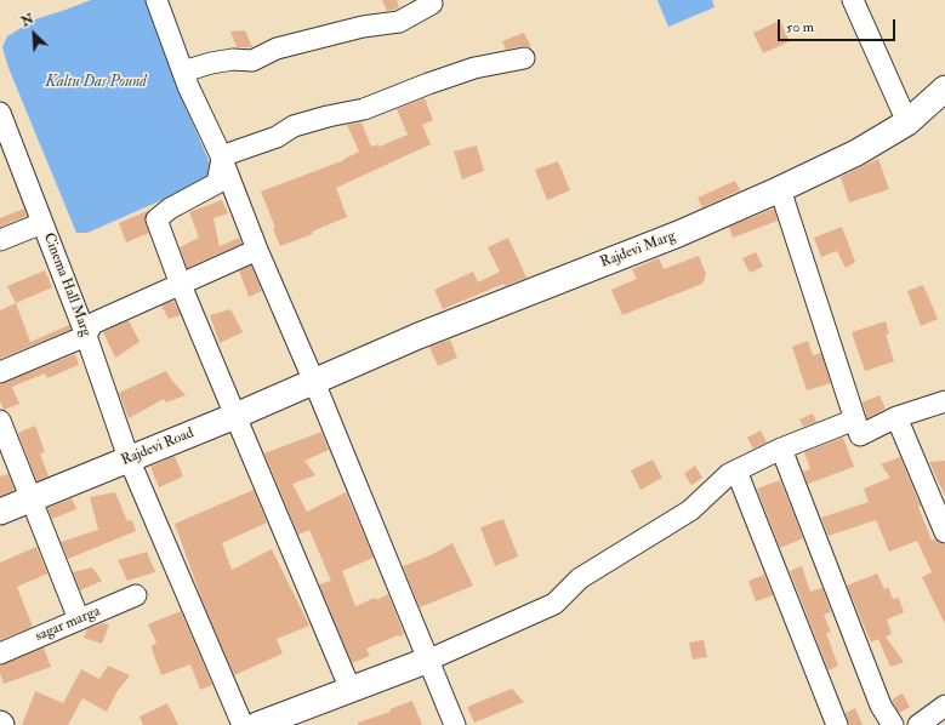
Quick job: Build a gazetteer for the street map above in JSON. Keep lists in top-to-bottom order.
{
  "streets": {
    "main road": ["Rajdevi Marg", "Rajdevi Road"],
    "street": ["Cinema Hall Marg", "sagar marga"]
  },
  "crossings": [
    ["Rajdevi Marg", "Rajdevi Road"],
    ["Cinema Hall Marg", "Rajdevi Road"]
  ],
  "water": ["Kaltu Das Pound"],
  "scale_bar": "50 m",
  "north": "top left"
}
